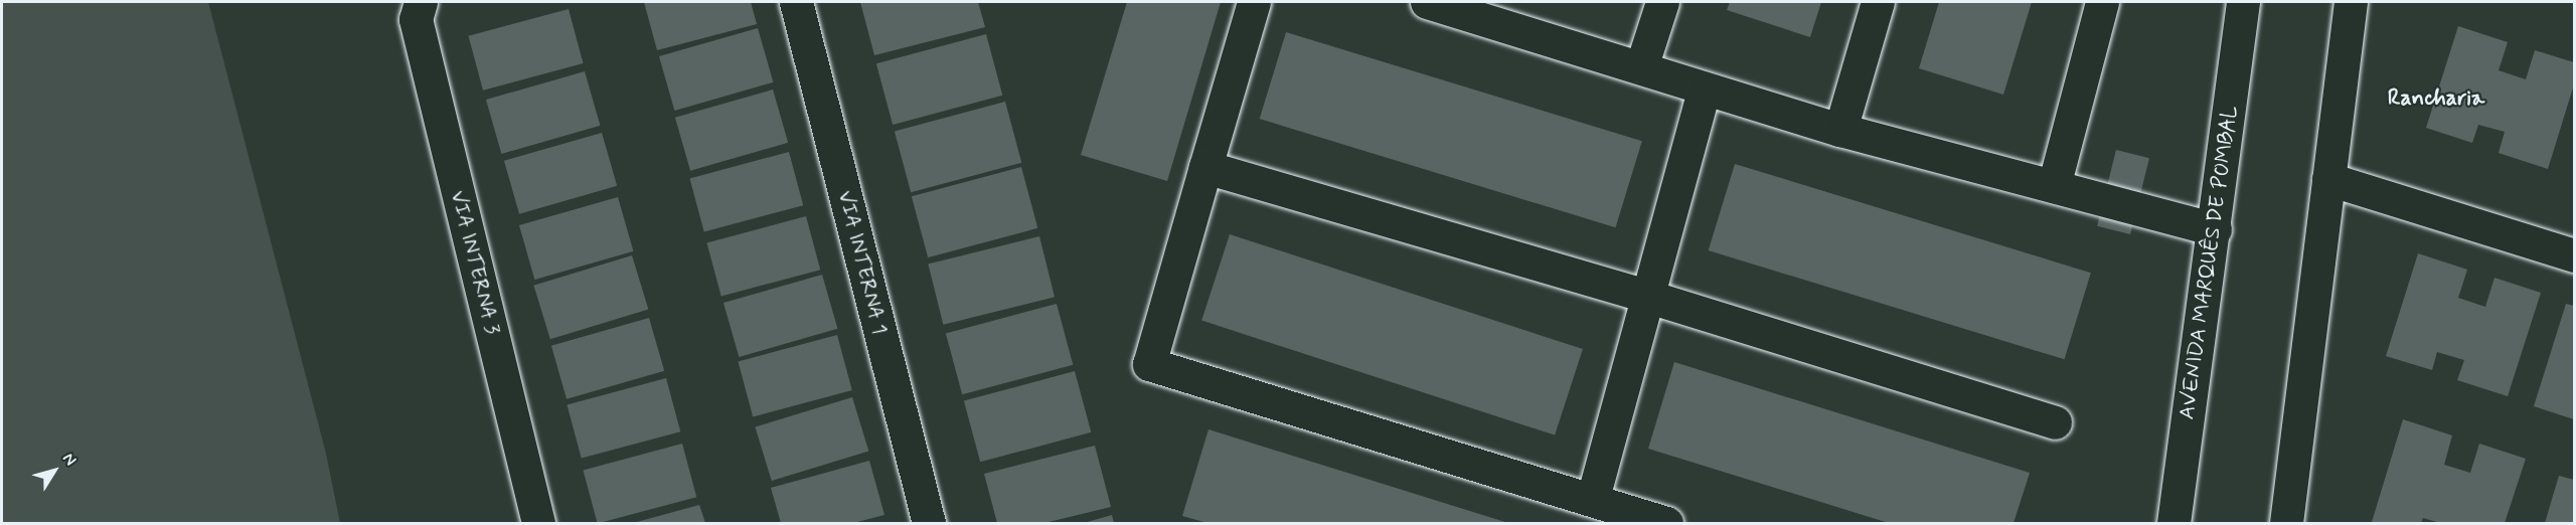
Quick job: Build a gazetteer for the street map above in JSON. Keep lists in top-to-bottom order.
{
  "streets": {
    "street": ["VIA INTERNA 3", "VIA INTERNA 1", "AVENIDA MARQUÊS DE POMBAL"]
  },
  "districts": ["Rancharia"],
  "north": "top right"
}
